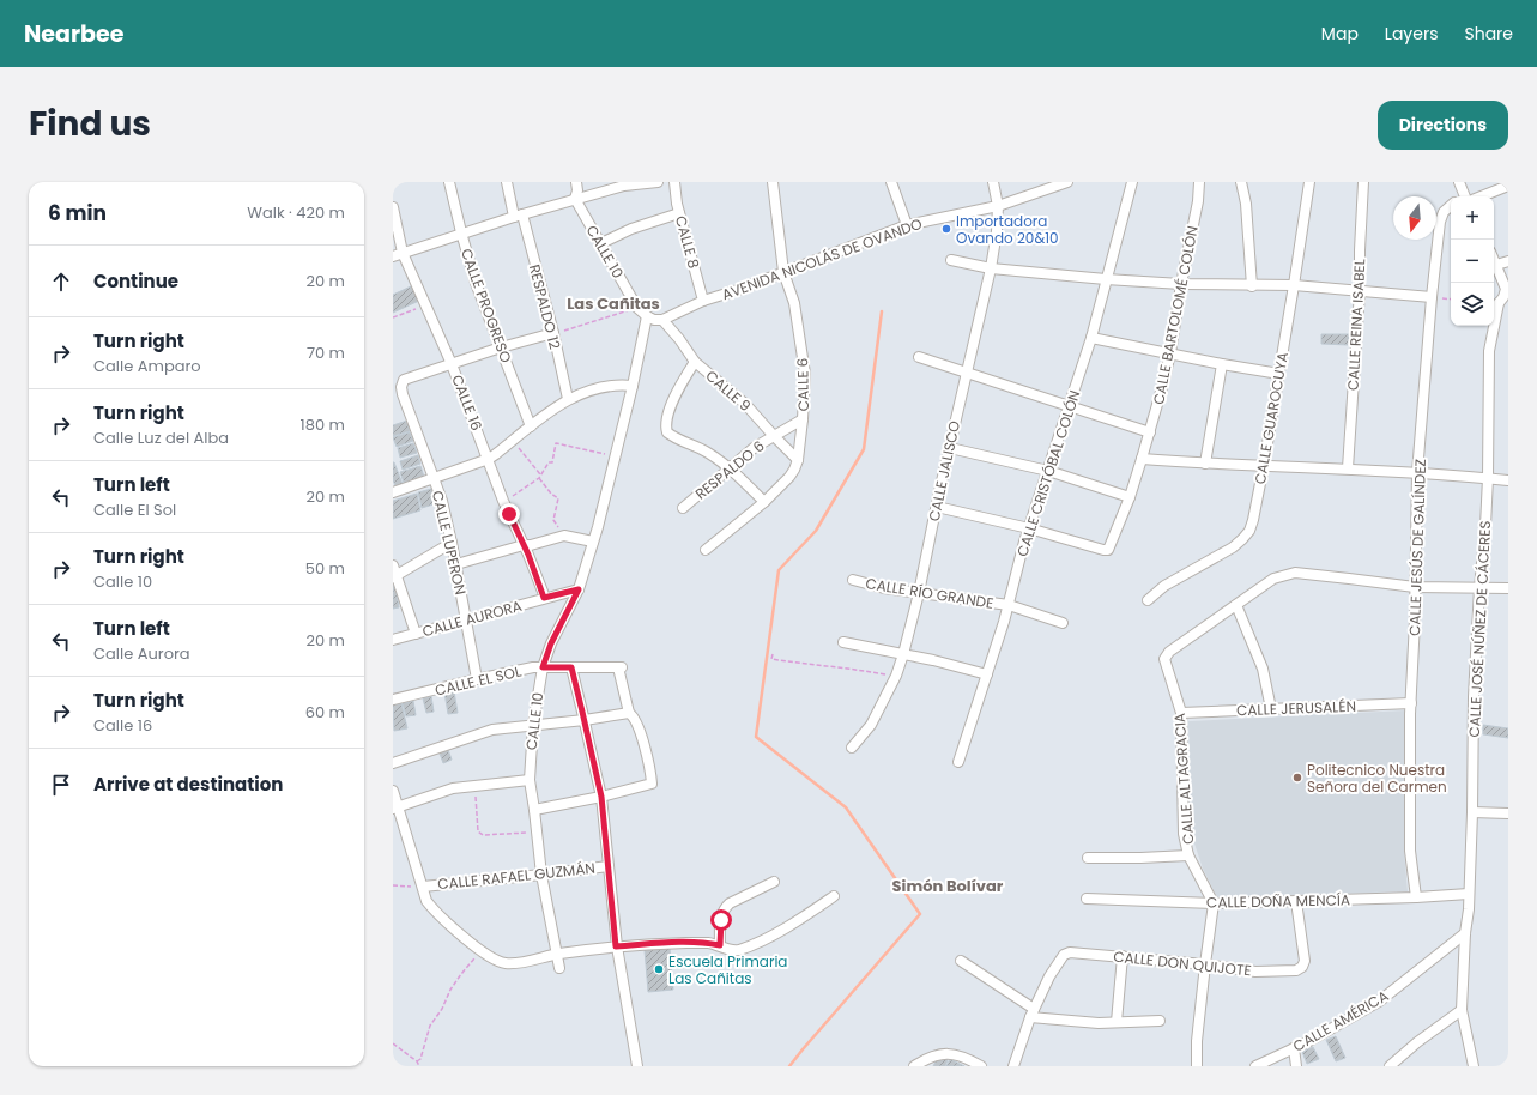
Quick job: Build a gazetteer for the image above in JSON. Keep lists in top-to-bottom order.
{
  "streets": {
    "street": [
      "CALLE 8",
      "CALLE 10",
      "AVENIDA NICOLÁS DE OVANDO",
      "CALLE PROGRESO",
      "RESPALDO 12",
      "CALLE BARTOLOMÉ COLÓN",
      "CALLE REINA ISABEL",
      "CALLE 6",
      "CALLE 9",
      "CALLE 16",
      "CALLE GUAROCUYA",
      "RESPALDO 6",
      "CALLE JALISCO",
      "CALLE CRISTÓBAL COLÓN",
      "CALLE LUPERON",
      "CALLE JESÚS DE GALÍNDEZ",
      "CALLE RÍO GRANDE",
      "CALLE AURORA",
      "CALLE JOSÉ NÚÑEZ DE CÁCERES",
      "CALLE EL SOL",
      "CALLE JERUSALÉN",
      "CALLE ALTAGRACIA",
      "CALLE RAFAEL GUZMÁN",
      "CALLE DOÑA MENCÍA",
      "CALLE DON QUIJOTE",
      "CALLE AMÉRICA"
    ]
  },
  "crossings": [
    ["CALLE 8", "AVENIDA NICOLÁS DE OVANDO"],
    ["CALLE 10", "AVENIDA NICOLÁS DE OVANDO"],
    ["CALLE 10", "CALLE 9"],
    ["CALLE 10", "CALLE AURORA"],
    ["CALLE 10", "CALLE EL SOL"],
    ["CALLE 10", "CALLE RAFAEL GUZMÁN"],
    ["AVENIDA NICOLÁS DE OVANDO", "CALLE 6"],
    ["AVENIDA NICOLÁS DE OVANDO", "CALLE 9"],
    ["AVENIDA NICOLÁS DE OVANDO", "CALLE JALISCO"],
    ["CALLE BARTOLOMÉ COLÓN", "CALLE JALISCO"],
    ["CALLE BARTOLOMÉ COLÓN", "CALLE CRISTÓBAL COLÓN"],
    ["CALLE 6", "CALLE 9"],
    ["CALLE 6", "RESPALDO 6"],
    ["CALLE 9", "RESPALDO 6"],
    ["CALLE 16", "CALLE LUPERON"],
    ["CALLE 16", "CALLE AURORA"],
    ["CALLE JALISCO", "CALLE RÍO GRANDE"],
    ["CALLE CRISTÓBAL COLÓN", "CALLE RÍO GRANDE"],
    ["CALLE LUPERON", "CALLE AURORA"],
    ["CALLE LUPERON", "CALLE EL SOL"],
    ["CALLE JESÚS DE GALÍNDEZ", "CALLE JERUSALÉN"],
    ["CALLE JESÚS DE GALÍNDEZ", "CALLE ALTAGRACIA"],
    ["CALLE JESÚS DE GALÍNDEZ", "CALLE DOÑA MENCÍA"],
    ["CALLE JOSÉ NÚÑEZ DE CÁCERES", "CALLE ALTAGRACIA"],
    ["CALLE JOSÉ NÚÑEZ DE CÁCERES", "CALLE DOÑA MENCÍA"],
    ["CALLE JOSÉ NÚÑEZ DE CÁCERES", "CALLE AMÉRICA"],
    ["CALLE JERUSALÉN", "CALLE ALTAGRACIA"],
    ["CALLE ALTAGRACIA", "CALLE DOÑA MENCÍA"],
    ["CALLE DOÑA MENCÍA", "CALLE DON QUIJOTE"]
  ],
  "districts": ["Las Cañitas", "Simón Bolívar"],
  "places": ["Importadora Ovando 20&10", "Politecnico Nuestra Señora del Carmen", "Escuela Primaria Las Cañitas"],
  "north": "bottom",
  "page": {
    "header": "Nearbee",
    "nav": ["Map", "Layers", "Share"],
    "title": "Find us",
    "buttons": "Directions",
    "heading": ["6 min", "Walk · 420 m"],
    "map_buttons": ["+", "−"],
    "list": [
      ["Continue", "20 m"],
      ["Turn right", "Calle Amparo", "70 m"],
      ["Turn right", "Calle Luz del Alba", "180 m"],
      ["Turn left", "Calle El Sol", "20 m"],
      ["Turn right", "Calle 10", "50 m"],
      ["Turn left", "Calle Aurora", "20 m"],
      ["Turn right", "Calle 16", "60 m"],
      "Arrive at destination"
    ]
  }
}
